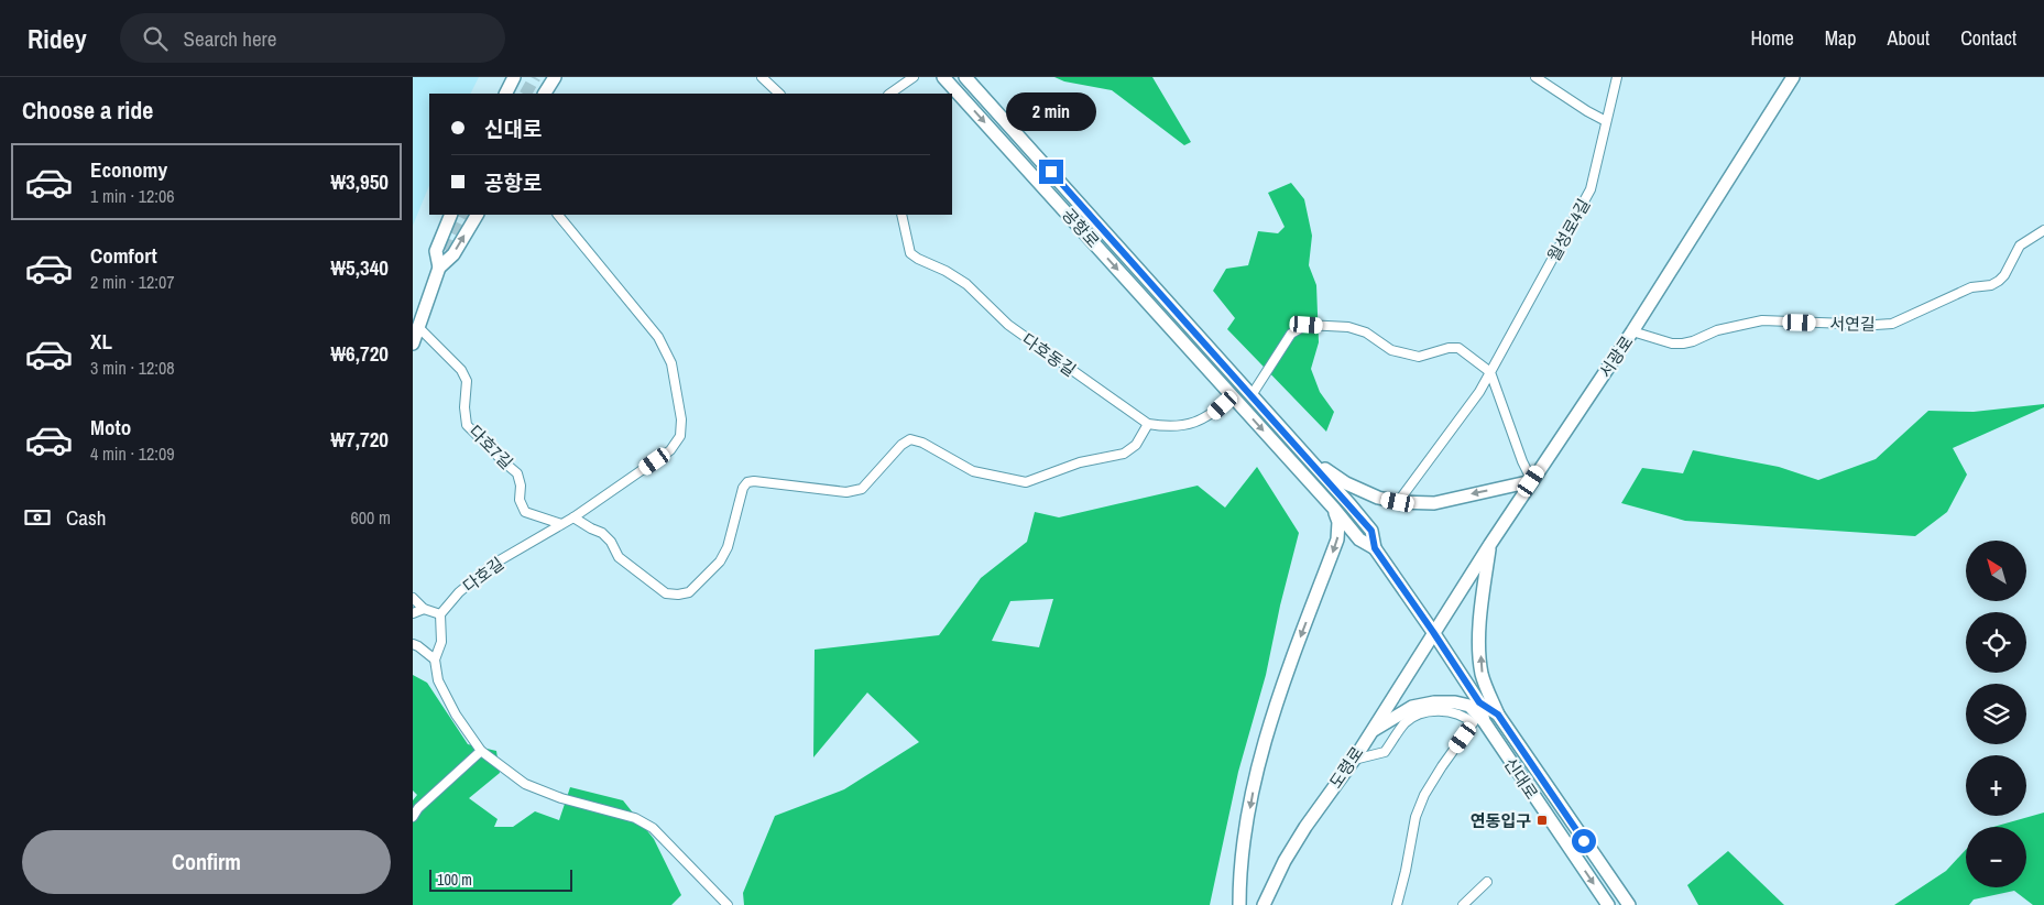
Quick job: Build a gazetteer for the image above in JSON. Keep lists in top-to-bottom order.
{
  "streets": {
    "street": [
      "공항로",
      "월성로4길",
      "서연길",
      "다호동길",
      "서광로",
      "다호7길",
      "다호길",
      "도령로",
      "신대로"
    ]
  },
  "crossings": [
    ["공항로", "서광로"],
    ["공항로", "도령로"],
    ["공항로", "신대로"],
    ["서연길", "서광로"],
    ["서광로", "도령로"],
    ["서광로", "신대로"],
    ["다호7길", "다호길"],
    ["도령로", "신대로"]
  ],
  "places": {
    "transit": ["연동입구"]
  },
  "scale_bar": "100 m",
  "north": "top left",
  "page": {
    "header": "Ridey",
    "search": "Search here",
    "nav": [
      "Home",
      "Map",
      "About",
      "Contact"
    ],
    "heading": "Choose a ride",
    "bubble": "2 min",
    "banner": ["신대로", "공항로"],
    "list": [
      {
        "name": "Economy",
        "note": "1 min · 12:06",
        "value": "₩3,950"
      },
      {
        "name": "Comfort",
        "note": "2 min · 12:07",
        "value": "₩5,340"
      },
      {
        "name": "XL",
        "note": "3 min · 12:08",
        "value": "₩6,720"
      },
      {
        "name": "Moto",
        "note": "4 min · 12:09",
        "value": "₩7,720"
      }
    ],
    "pay": ["Cash", "600 m"],
    "map_buttons": ["+", "−"],
    "buttons": "Confirm",
    "scale": "100 m"
  }
}
